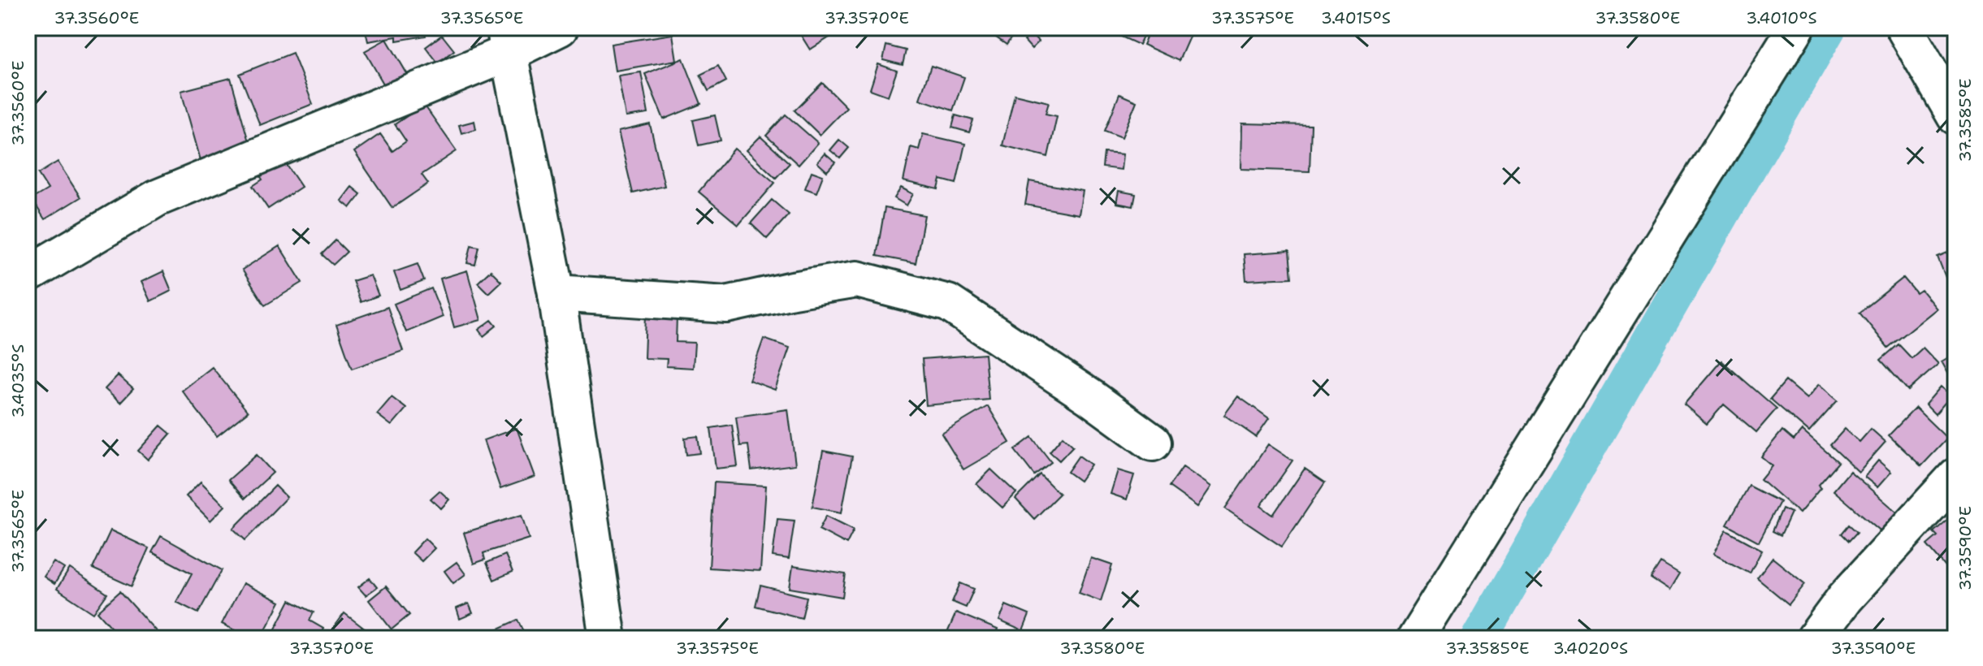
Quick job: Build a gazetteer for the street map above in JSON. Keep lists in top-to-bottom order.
{
  "coordinates": [
    "37.3560°E",
    "37.3565°E",
    "37.3570°E",
    "37.3575°E",
    "3.4015°S",
    "37.3580°E",
    "3.4010°S",
    "37.3585°E",
    "3.4035°S",
    "37.3590°E",
    "3.4020°S"
  ]
}
